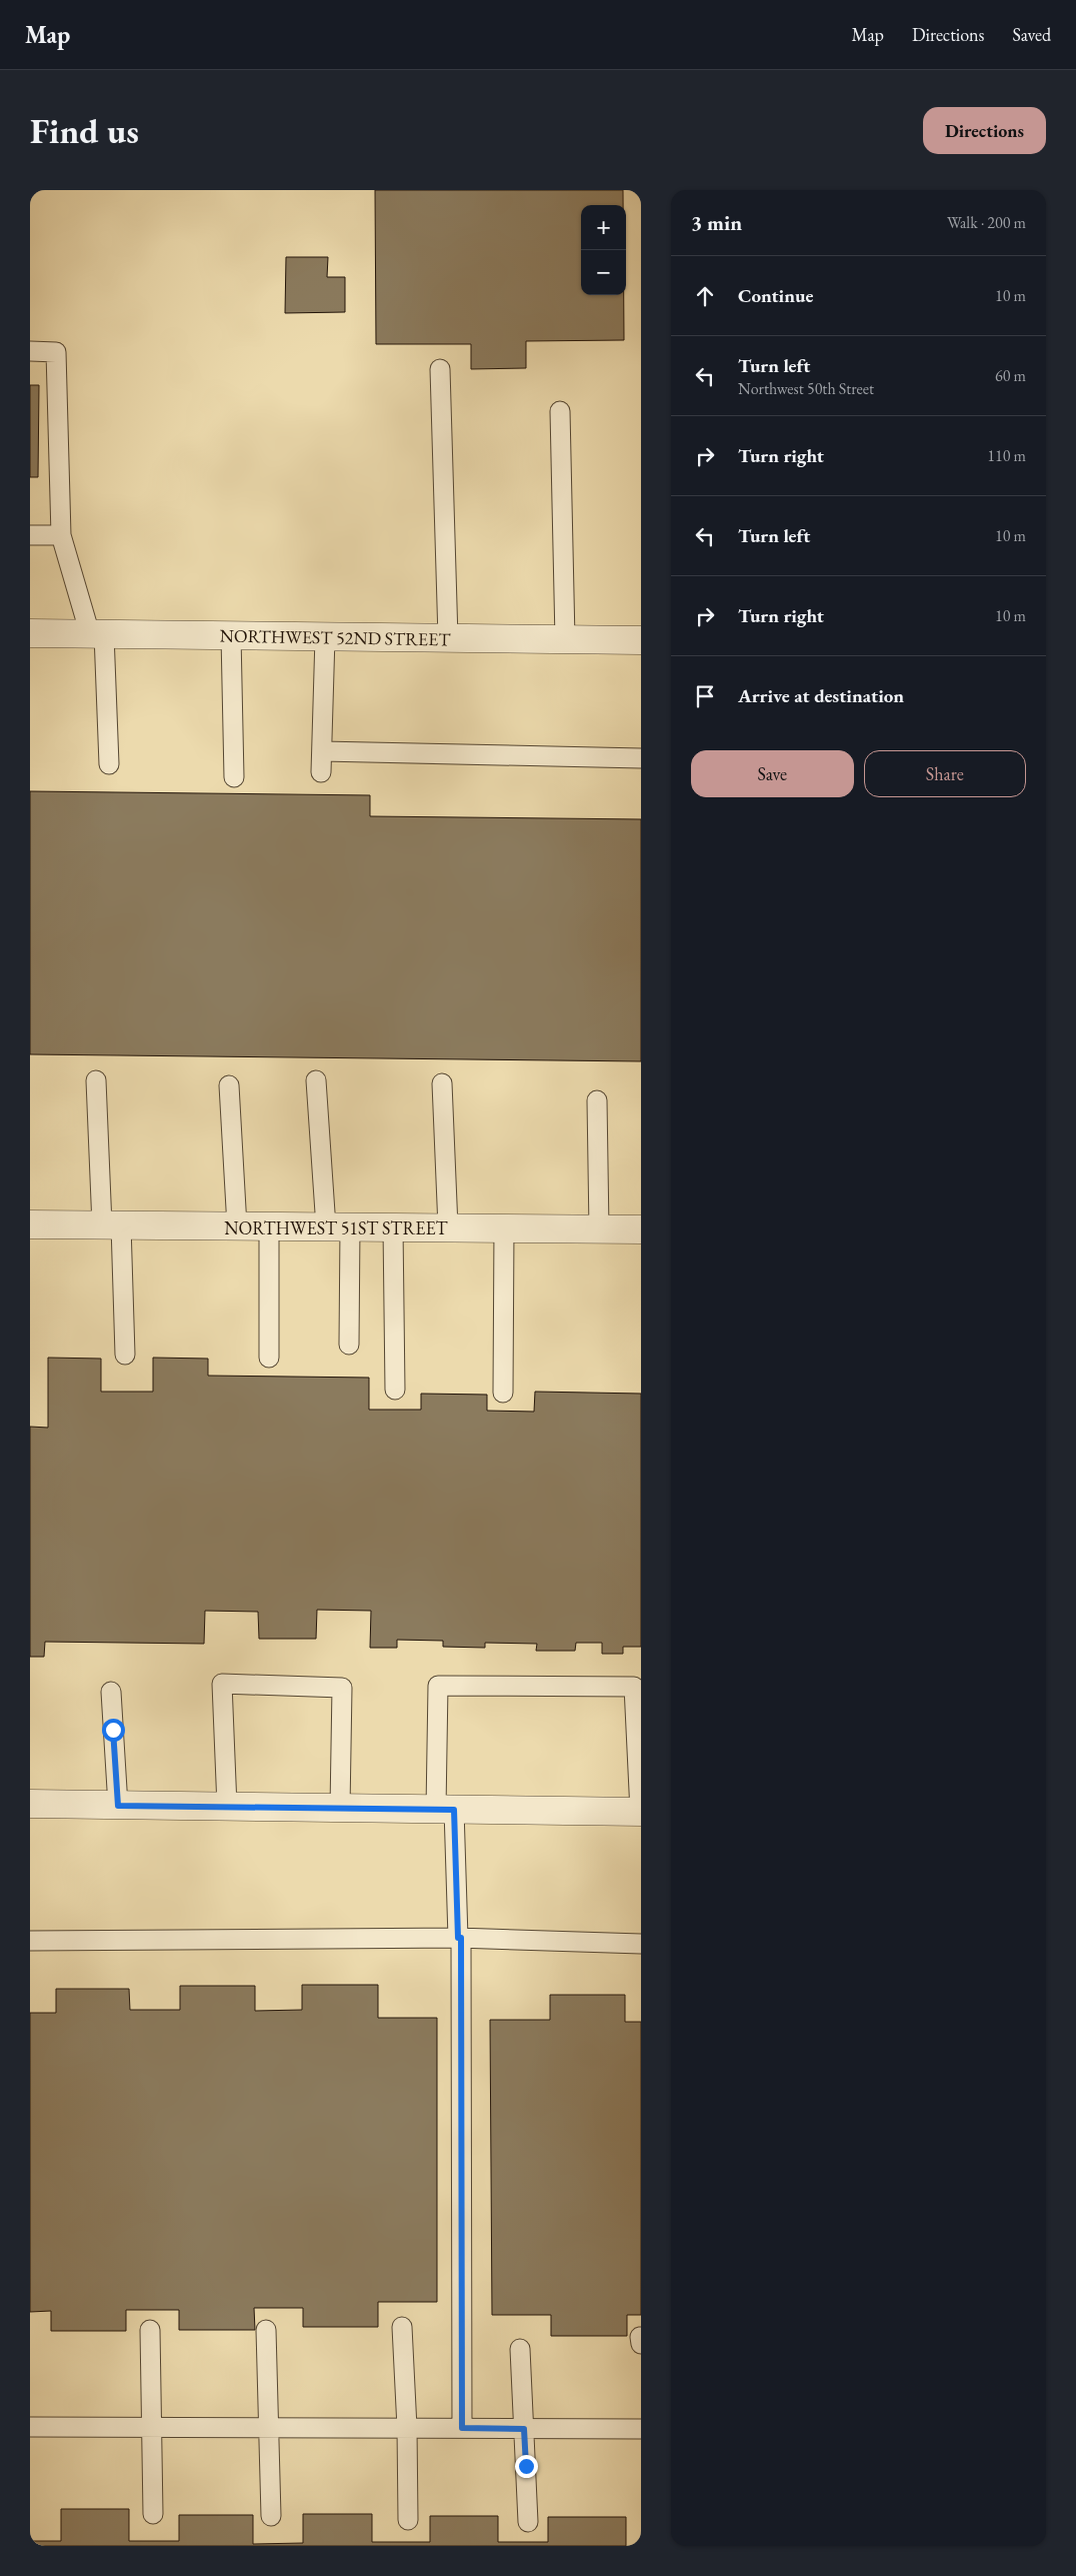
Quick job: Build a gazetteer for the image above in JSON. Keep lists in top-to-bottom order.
{
  "streets": {
    "street": ["NORTHWEST 52ND STREET", "NORTHWEST 51ST STREET"]
  },
  "page": {
    "header": "Map",
    "nav": ["Map", "Directions", "Saved"],
    "buttons": [
      "Directions",
      ["Save", "Share"]
    ],
    "title": "Find us",
    "heading": ["3 min", "Walk · 200 m"],
    "map_buttons": ["+", "−"],
    "list": [
      ["Continue", "10 m"],
      ["Turn left", "Northwest 50th Street", "60 m"],
      ["Turn right", "110 m"],
      ["Turn left", "10 m"],
      ["Turn right", "10 m"],
      "Arrive at destination"
    ]
  }
}
